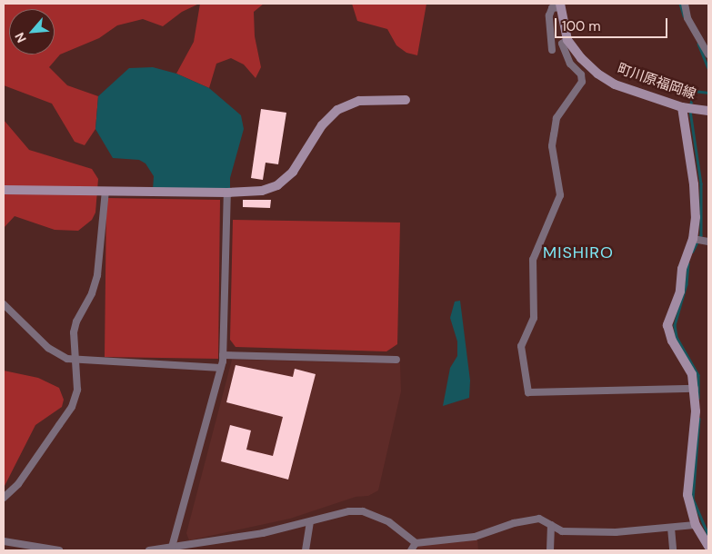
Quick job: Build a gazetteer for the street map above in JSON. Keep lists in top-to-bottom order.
{
  "streets": {
    "street": ["町川原福岡線"]
  },
  "districts": ["MISHIRO"],
  "scale_bar": "100 m",
  "north": "bottom left"
}
